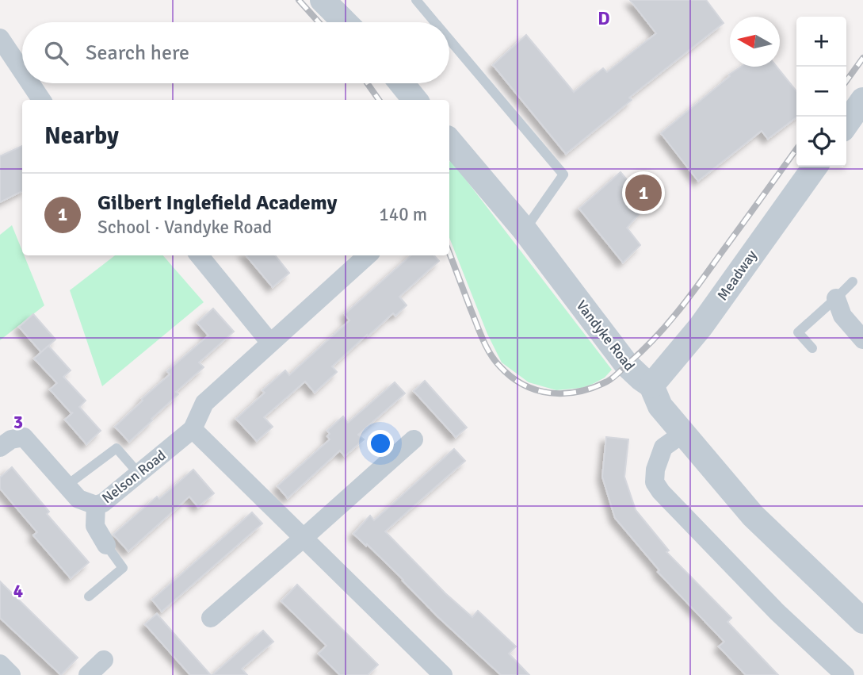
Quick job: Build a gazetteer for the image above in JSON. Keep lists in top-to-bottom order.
{
  "streets": {
    "street": ["Meadway", "Vandyke Road", "Nelson Road"]
  },
  "crossings": [
    ["Meadway", "Vandyke Road"]
  ],
  "north": "left",
  "page": {
    "map_buttons": ["+", "−"],
    "search": "Search here",
    "heading": "Nearby",
    "pins": "1",
    "list": [
      {
        "mark": "1",
        "name": "Gilbert Inglefield Academy",
        "note": "School · Vandyke Road",
        "value": "140 m"
      }
    ]
  },
  "grid": {
    "columns": ["D"],
    "rows": ["3", "4"]
  }
}
